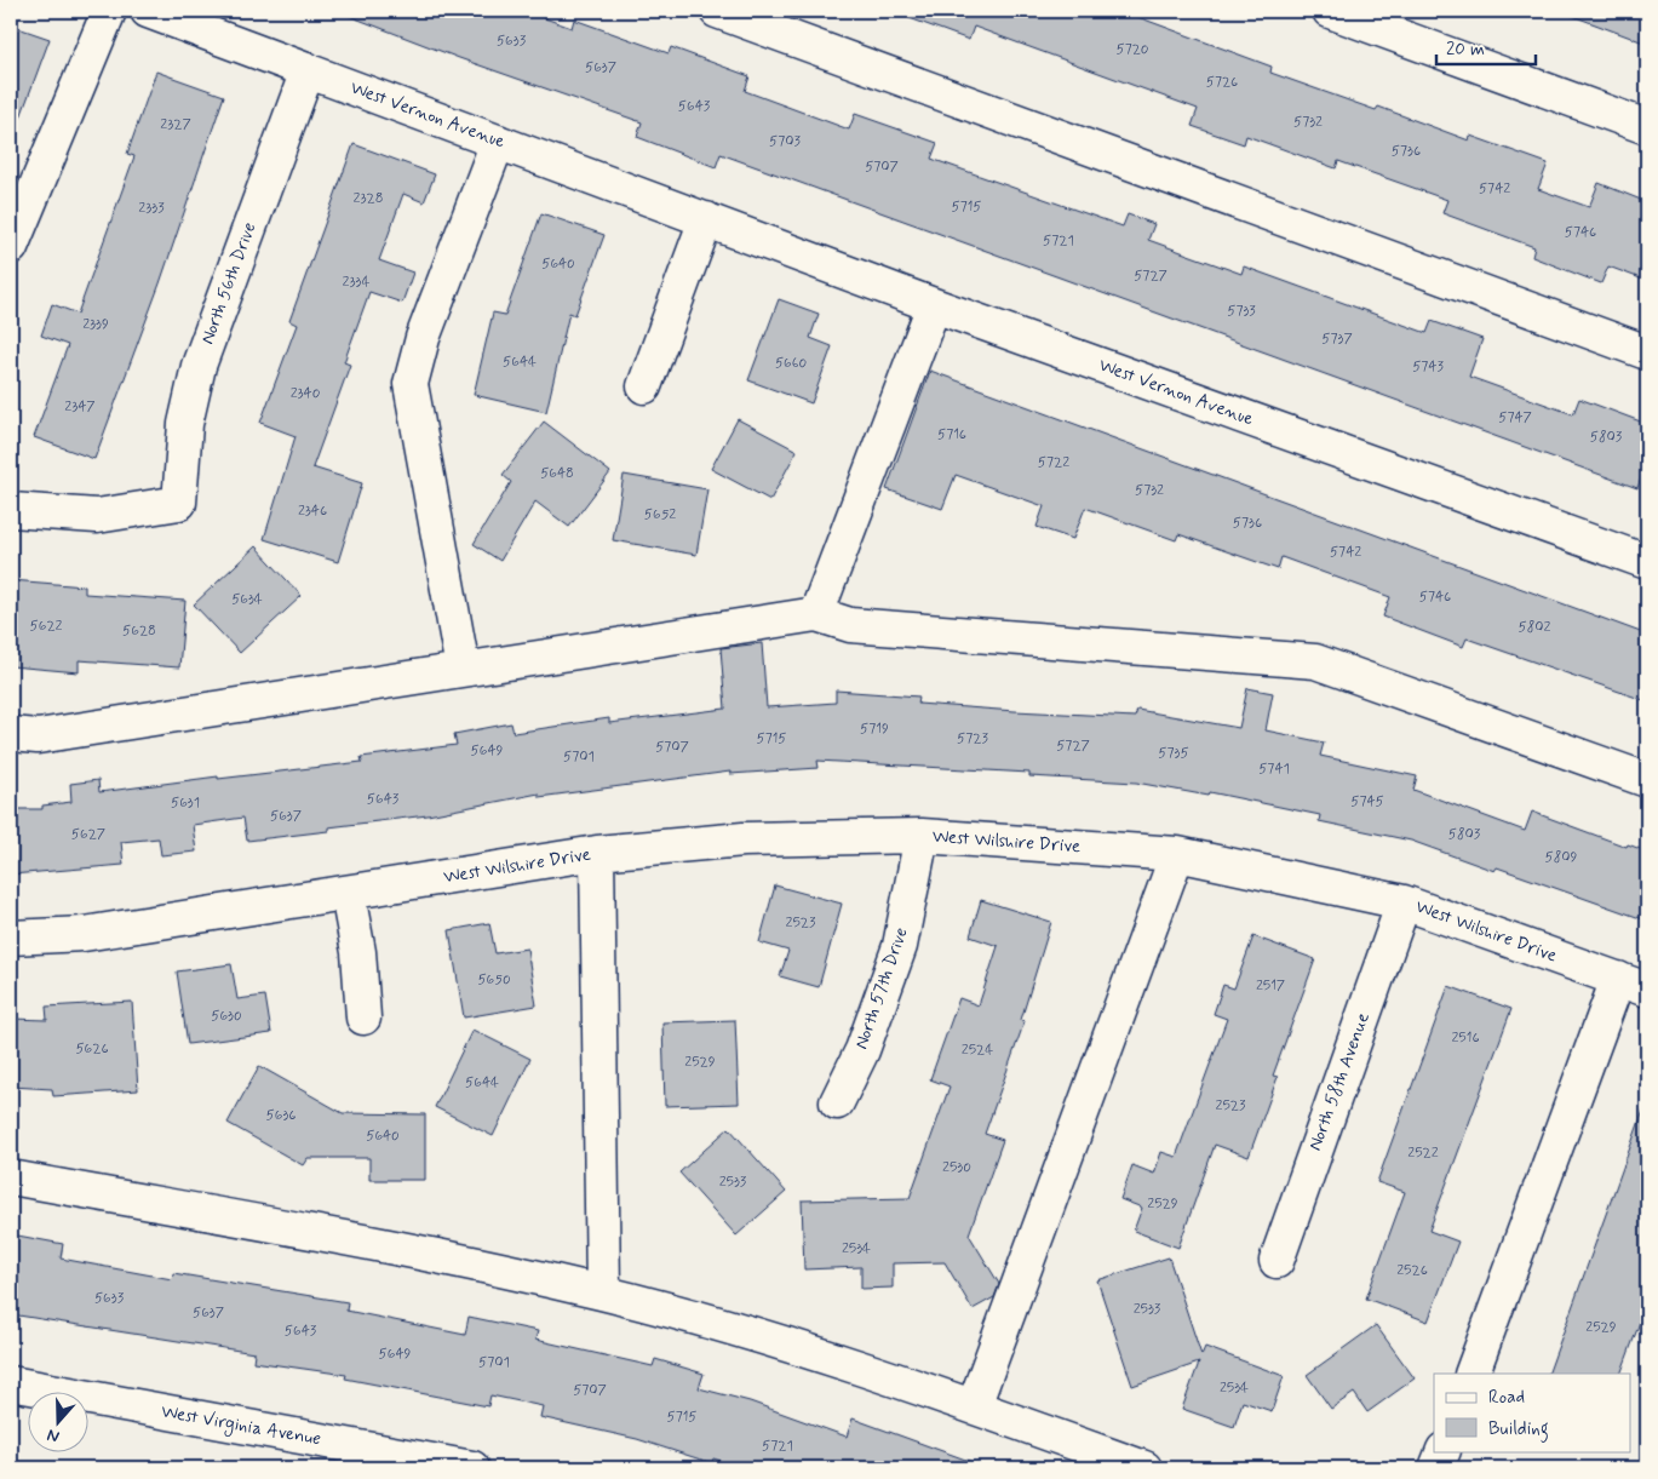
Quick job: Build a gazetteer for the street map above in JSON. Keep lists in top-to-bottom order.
{
  "streets": {
    "street": [
      "West Vernon Avenue",
      "North 56th Drive",
      "West Wilshire Drive",
      "North 57th Drive",
      "North 58th Avenue",
      "West Virginia Avenue"
    ]
  },
  "crossings": [
    ["West Vernon Avenue", "North 56th Drive"],
    ["West Wilshire Drive", "North 57th Drive"],
    ["West Wilshire Drive", "North 58th Avenue"]
  ],
  "house_numbers": [
    "5633",
    "5720",
    "5637",
    "5726",
    "5643",
    "5732",
    "2327",
    "5703",
    "5736",
    "5707",
    "5742",
    "2328",
    "5715",
    "2333",
    "5746",
    "5721",
    "5640",
    "5727",
    "2334",
    "5733",
    "2339",
    "5737",
    "5644",
    "5660",
    "5743",
    "2340",
    "2347",
    "5747",
    "5716",
    "5803",
    "5722",
    "5648",
    "5732",
    "2346",
    "5652",
    "5736",
    "5742",
    "5746",
    "5634",
    "5622",
    "5802",
    "5628",
    "5719",
    "5715",
    "5723",
    "5727",
    "5707",
    "5649",
    "5735",
    "5701",
    "5741",
    "5643",
    "5745",
    "5631",
    "5637",
    "5627",
    "5803",
    "5809",
    "2523",
    "5650",
    "2517",
    "5630",
    "2516",
    "5626",
    "2524",
    "2529",
    "5644",
    "2523",
    "5636",
    "5640",
    "2522",
    "2530",
    "2533",
    "2529",
    "2534",
    "2526",
    "5633",
    "2533",
    "5637",
    "2529",
    "5643",
    "5649",
    "5701",
    "2534",
    "5707",
    "5715",
    "5721"
  ],
  "legend": ["Road", "Building"],
  "scale_bar": "20 m",
  "north": "bottom"
}
